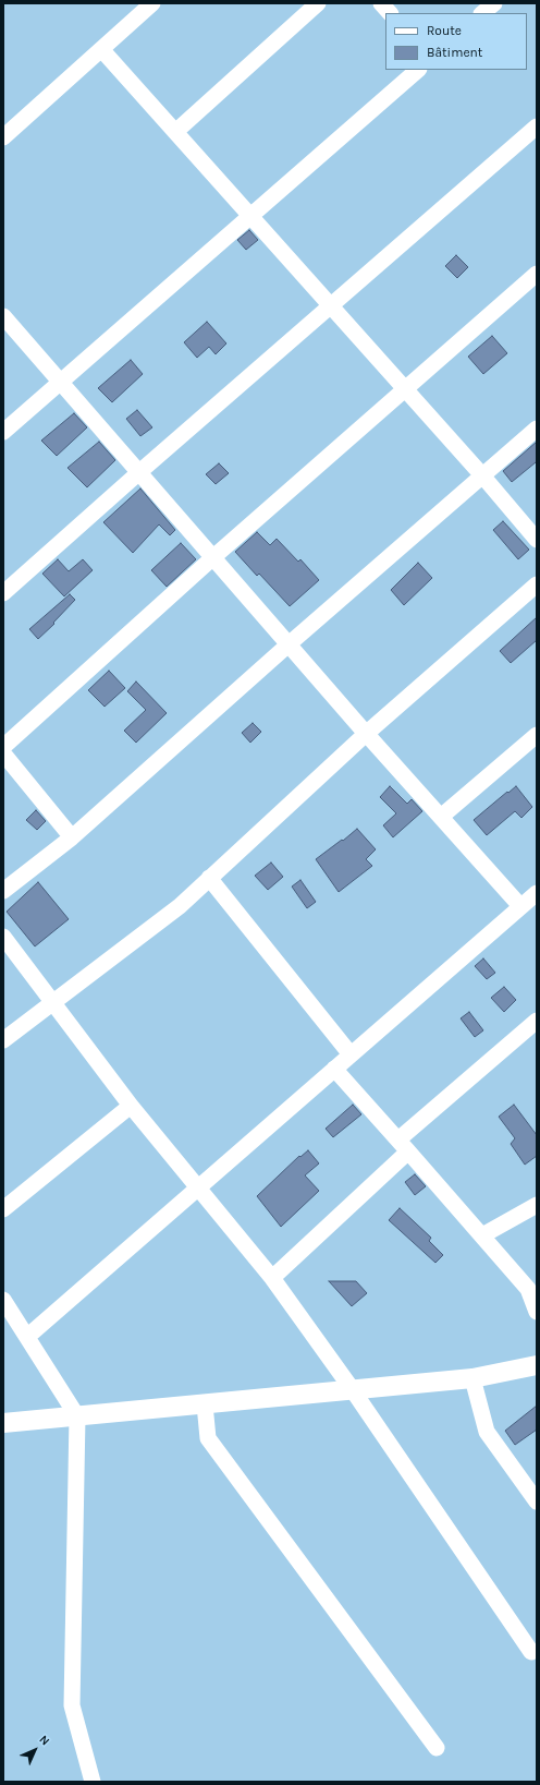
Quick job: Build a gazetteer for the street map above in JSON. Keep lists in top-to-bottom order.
{
  "legend": ["Route", "Bâtiment"],
  "north": "top right"
}
